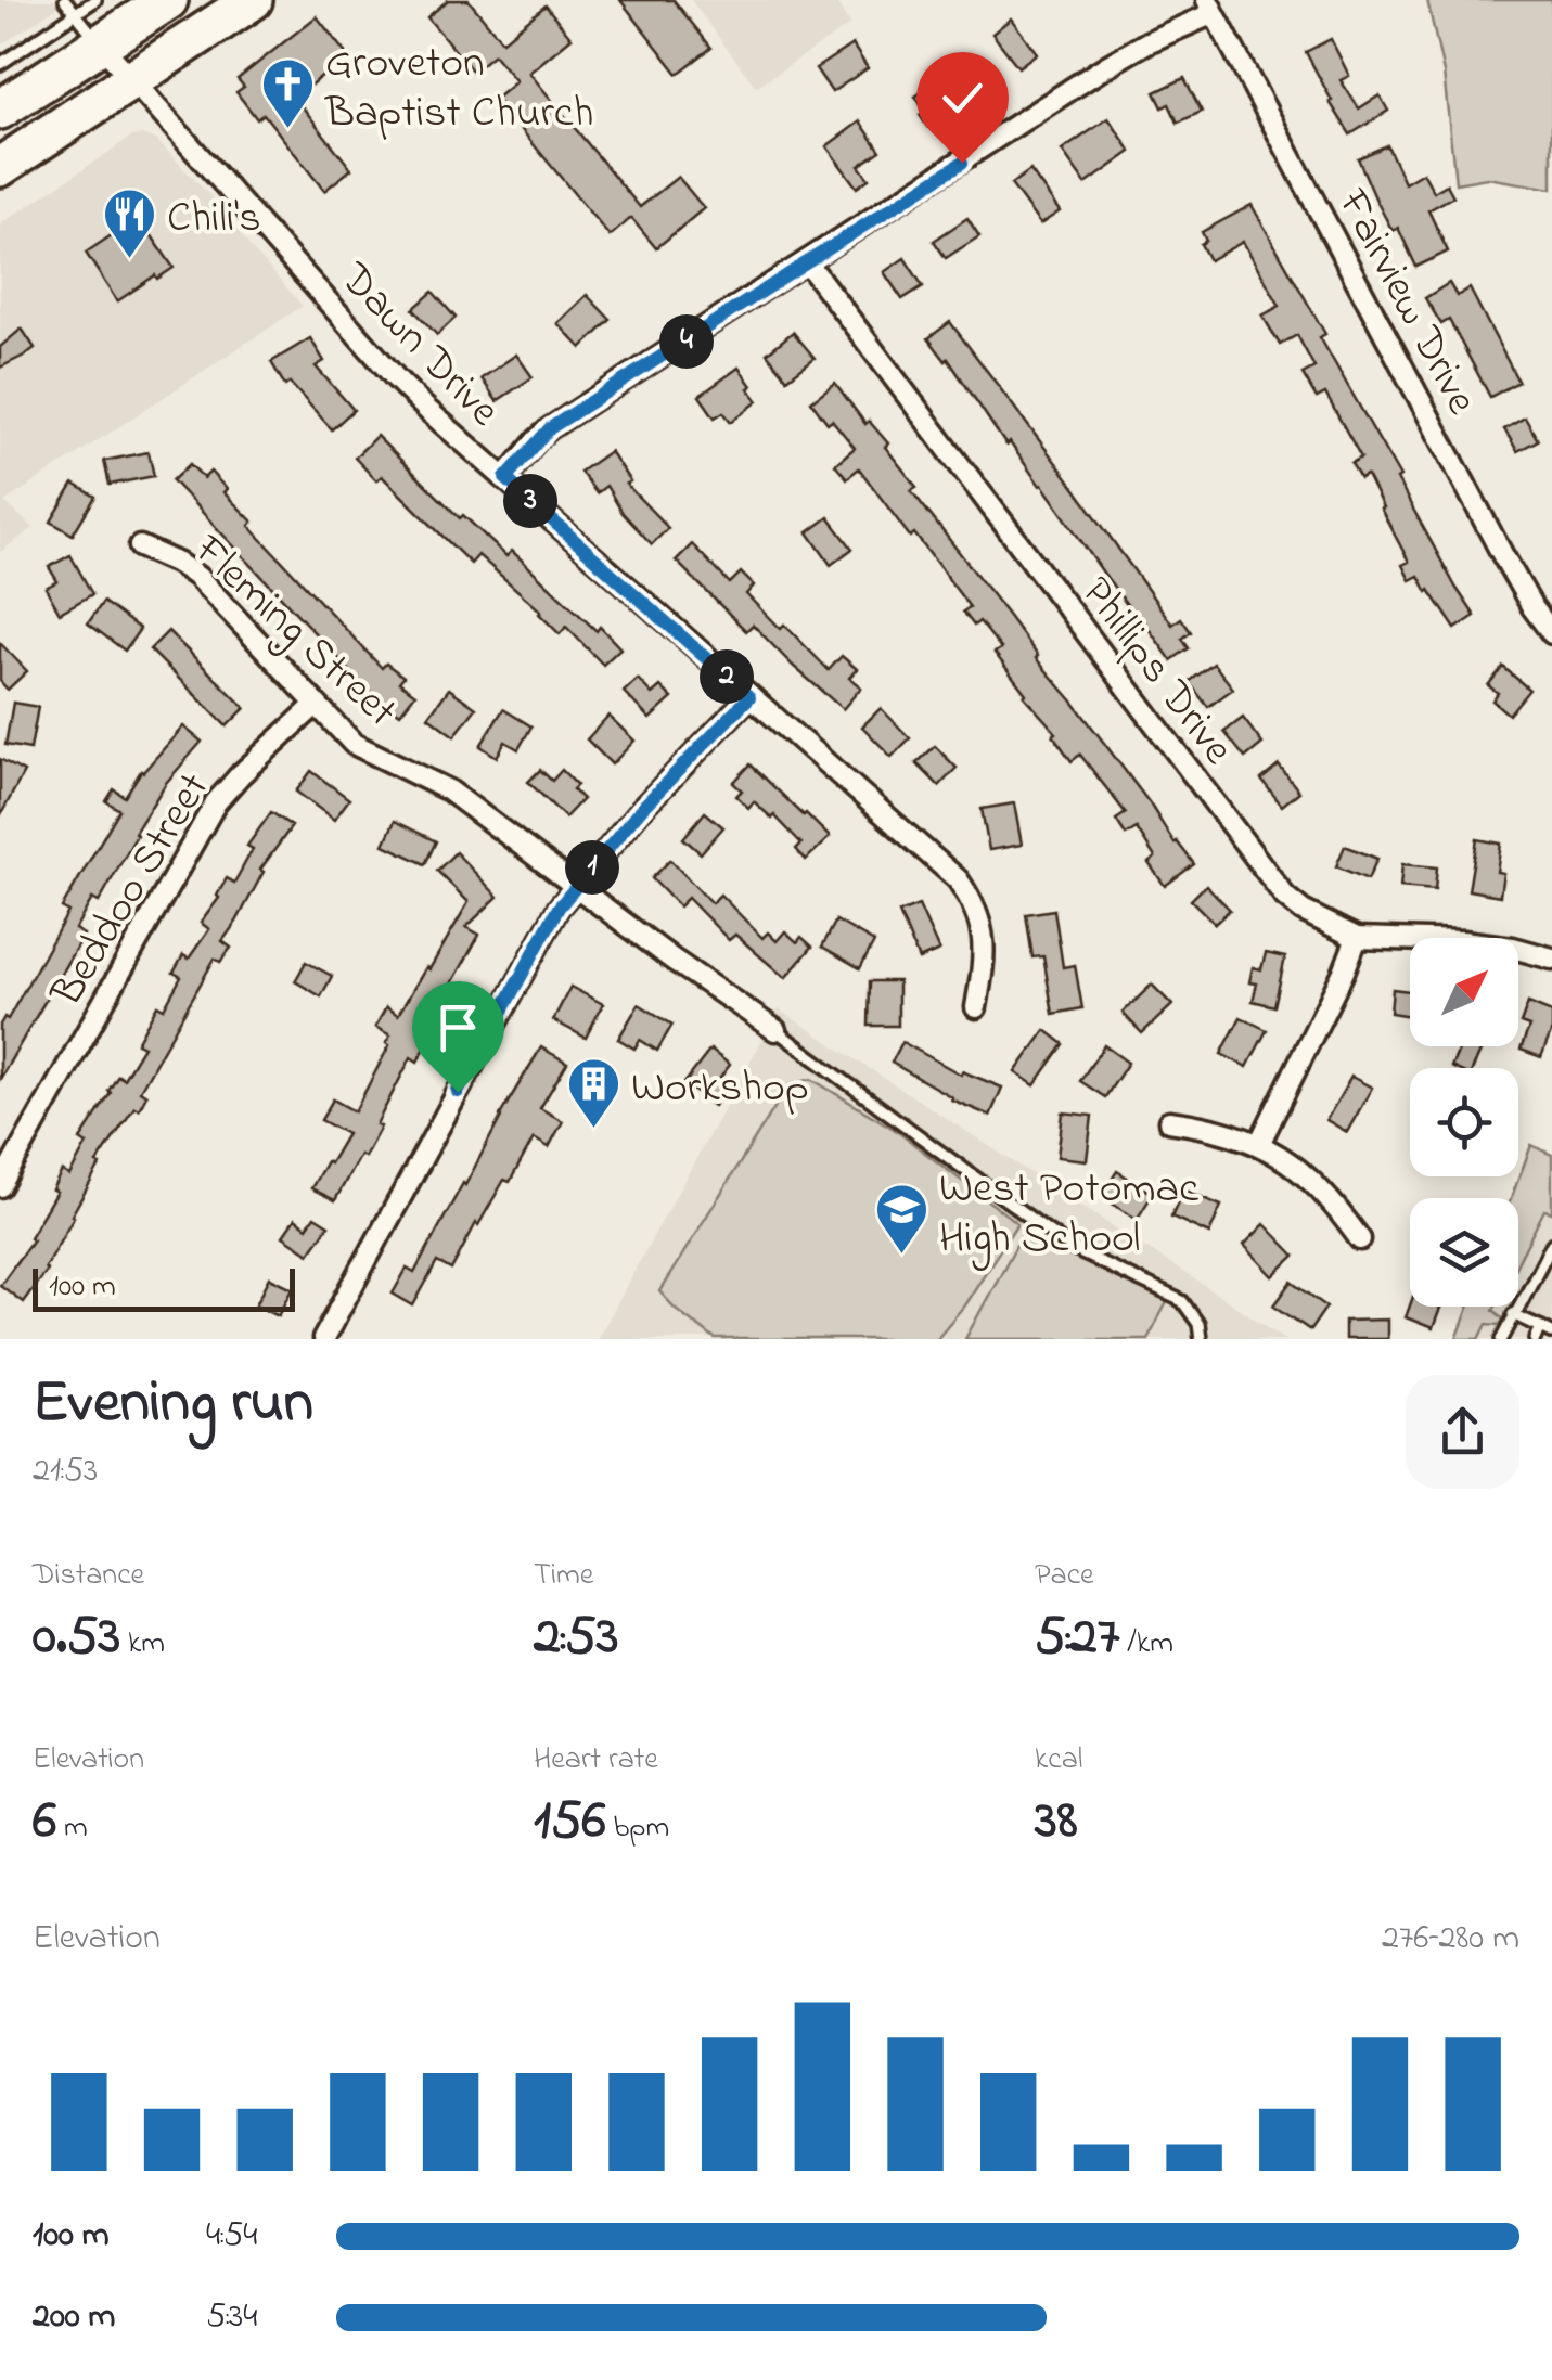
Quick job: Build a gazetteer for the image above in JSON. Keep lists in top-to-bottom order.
{
  "streets": {
    "street": [
      "Fairview Drive",
      "Dawn Drive",
      "Fleming Street",
      "Phillips Drive",
      "Beddoo Street"
    ]
  },
  "crossings": [
    ["Fleming Street", "Beddoo Street"]
  ],
  "places": {
    "church": ["Groveton Baptist Church"],
    "restaurant": ["Chili's"],
    "building": ["Workshop"],
    "school or university": ["West Potomac High School"]
  },
  "scale_bar": "100 m",
  "north": "top right",
  "page": {
    "pins": [
      "4",
      "3",
      "2",
      "1"
    ],
    "scale": "100 m",
    "heading": ["Evening run", "21:53"],
    "stats": [
      ["Distance", "0.53 km"],
      ["Time", "2:53"],
      ["Pace", "5:27 /km"],
      ["Elevation", "6 m"],
      ["Heart rate", "156 bpm"],
      ["kcal", "38"]
    ],
    "chart": ["Elevation", "276–280 m"],
    "list": [
      {
        "name": "100 m",
        "note": "4:54"
      },
      {
        "name": "200 m",
        "note": "5:34"
      }
    ]
  }
}
